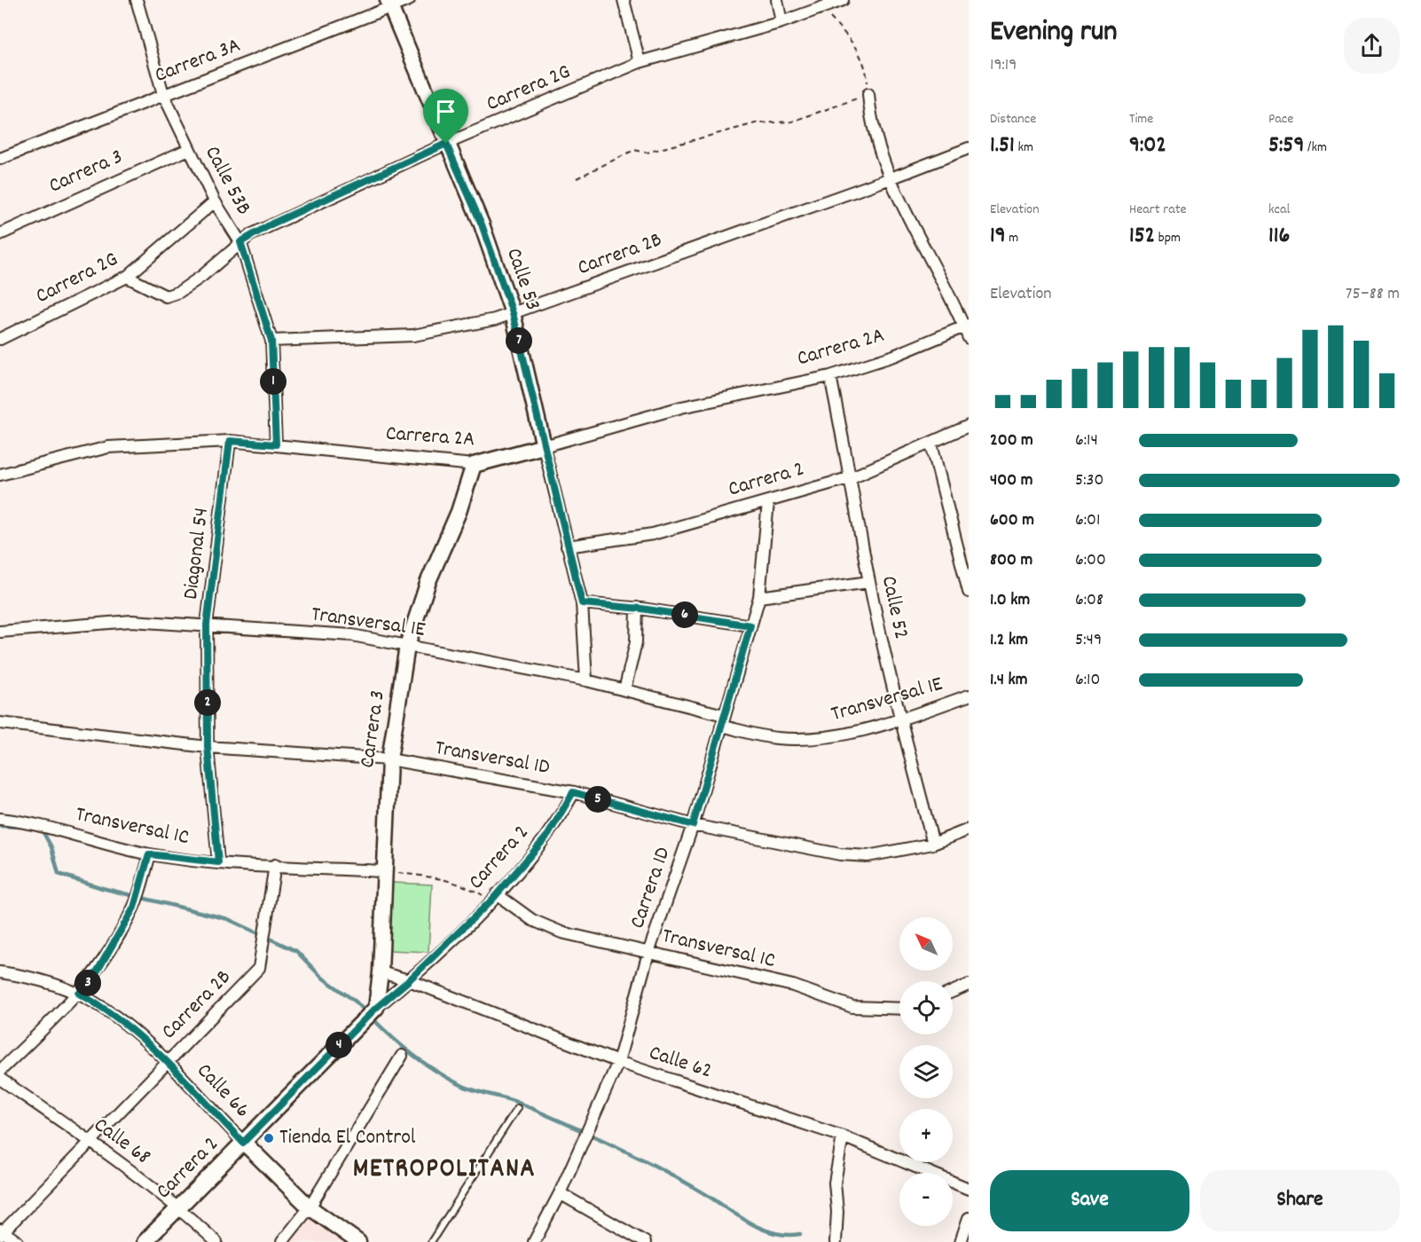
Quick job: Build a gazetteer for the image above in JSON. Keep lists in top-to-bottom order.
{
  "streets": {
    "street": [
      "Carrera 3A",
      "Carrera 2G",
      "Carrera 3",
      "Calle 53B",
      "Carrera 2B",
      "Calle 53",
      "Carrera 2A",
      "Carrera 2",
      "Diagonal 54",
      "Calle 52",
      "Transversal 1E",
      "Transversal 1D",
      "Transversal 1C",
      "Carrera 1D",
      "Calle 62",
      "Calle 66",
      "Calle 68"
    ]
  },
  "crossings": [
    ["Carrera 3A", "Calle 53B"],
    ["Carrera 3A", "Calle 53"],
    ["Carrera 2G", "Calle 53B"],
    ["Carrera 2G", "Calle 53"],
    ["Carrera 3", "Calle 53B"],
    ["Carrera 3", "Carrera 2A"],
    ["Carrera 3", "Carrera 2"],
    ["Carrera 3", "Transversal 1E"],
    ["Carrera 3", "Transversal 1D"],
    ["Carrera 3", "Transversal 1C"],
    ["Carrera 3", "Calle 62"],
    ["Calle 53B", "Carrera 2B"],
    ["Calle 53B", "Carrera 2A"],
    ["Carrera 2B", "Calle 53"],
    ["Carrera 2B", "Transversal 1C"],
    ["Carrera 2B", "Calle 66"],
    ["Carrera 2B", "Calle 68"],
    ["Calle 53", "Carrera 2A"],
    ["Calle 53", "Carrera 2"],
    ["Calle 53", "Transversal 1E"],
    ["Carrera 2A", "Diagonal 54"],
    ["Carrera 2A", "Calle 52"],
    ["Carrera 2", "Calle 52"],
    ["Carrera 2", "Transversal 1D"],
    ["Carrera 2", "Transversal 1C"],
    ["Carrera 2", "Carrera 1D"],
    ["Carrera 2", "Calle 62"],
    ["Carrera 2", "Calle 66"],
    ["Carrera 2", "Calle 68"],
    ["Diagonal 54", "Transversal 1E"],
    ["Diagonal 54", "Transversal 1D"],
    ["Diagonal 54", "Transversal 1C"],
    ["Calle 52", "Transversal 1E"],
    ["Calle 52", "Transversal 1D"],
    ["Transversal 1E", "Carrera 1D"],
    ["Transversal 1D", "Carrera 1D"],
    ["Transversal 1C", "Carrera 1D"],
    ["Carrera 1D", "Calle 62"]
  ],
  "districts": ["METROPOLITANA"],
  "places": ["Tienda El Control"],
  "north": "top left",
  "page": {
    "heading": ["Evening run", "19:19"],
    "stats": [
      ["Distance", "1.51 km"],
      ["Time", "9:02"],
      ["Pace", "5:59 /km"],
      ["Elevation", "19 m"],
      ["Heart rate", "152 bpm"],
      ["kcal", "116"]
    ],
    "chart": ["Elevation", "75–88 m"],
    "pins": [
      "7",
      "1",
      "6",
      "2",
      "5",
      "3",
      "4"
    ],
    "list": [
      {
        "name": "200 m",
        "note": "6:14"
      },
      {
        "name": "400 m",
        "note": "5:30"
      },
      {
        "name": "600 m",
        "note": "6:01"
      },
      {
        "name": "800 m",
        "note": "6:00"
      },
      {
        "name": "1.0 km",
        "note": "6:08"
      },
      {
        "name": "1.2 km",
        "note": "5:49"
      },
      {
        "name": "1.4 km",
        "note": "6:10"
      }
    ],
    "map_buttons": ["+", "−"],
    "buttons": ["Save", "Share"]
  }
}
